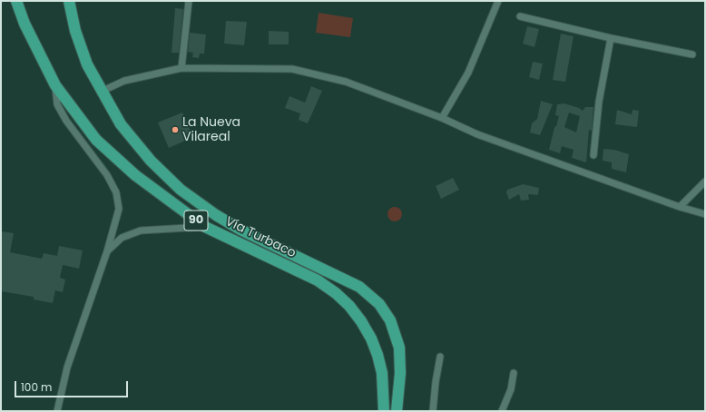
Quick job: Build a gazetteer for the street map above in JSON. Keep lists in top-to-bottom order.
{
  "streets": {
    "highway": ["90", "Vía Turbaco"]
  },
  "places": ["La Nueva Vilareal"],
  "scale_bar": "100 m"
}
